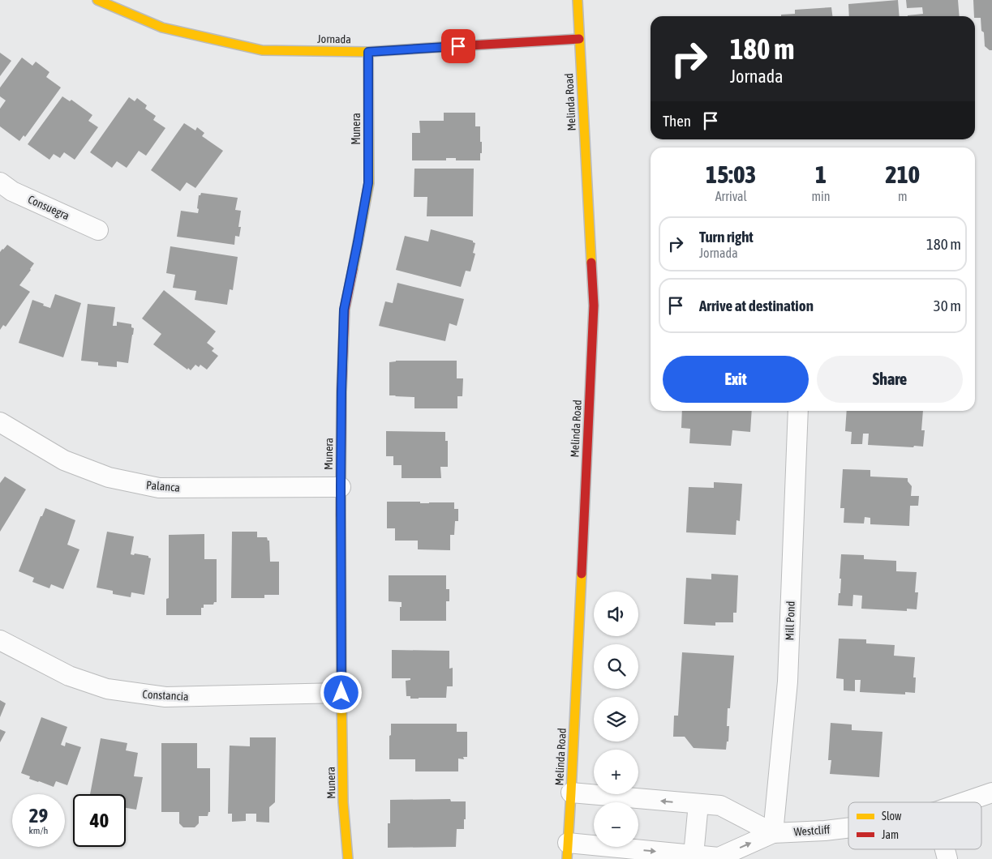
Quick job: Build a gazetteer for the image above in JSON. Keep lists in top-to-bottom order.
{
  "streets": {
    "street": [
      "Jornada",
      "Melinda Road",
      "Munera",
      "Consuegra",
      "Palanca",
      "Mill Pond",
      "Constancia",
      "Westcliff"
    ]
  },
  "crossings": [
    ["Jornada", "Melinda Road"],
    ["Jornada", "Munera"],
    ["Melinda Road", "Westcliff"],
    ["Munera", "Palanca"],
    ["Munera", "Constancia"],
    ["Mill Pond", "Westcliff"]
  ],
  "legend": ["Slow", "Jam"],
  "page": {
    "turn": ["180 m", "Jornada"],
    "then": "Then",
    "eta": [
      "15:03",
      "Arrival",
      "1",
      "min",
      "210",
      "m"
    ],
    "list": [
      {
        "name": "Turn right",
        "note": "Jornada",
        "value": "180 m"
      },
      {
        "name": "Arrive at destination",
        "value": "30 m"
      }
    ],
    "buttons": ["Exit", "Share"],
    "map_buttons": ["+", "−"],
    "speed": "29 km/h",
    "limit": "40"
  }
}
